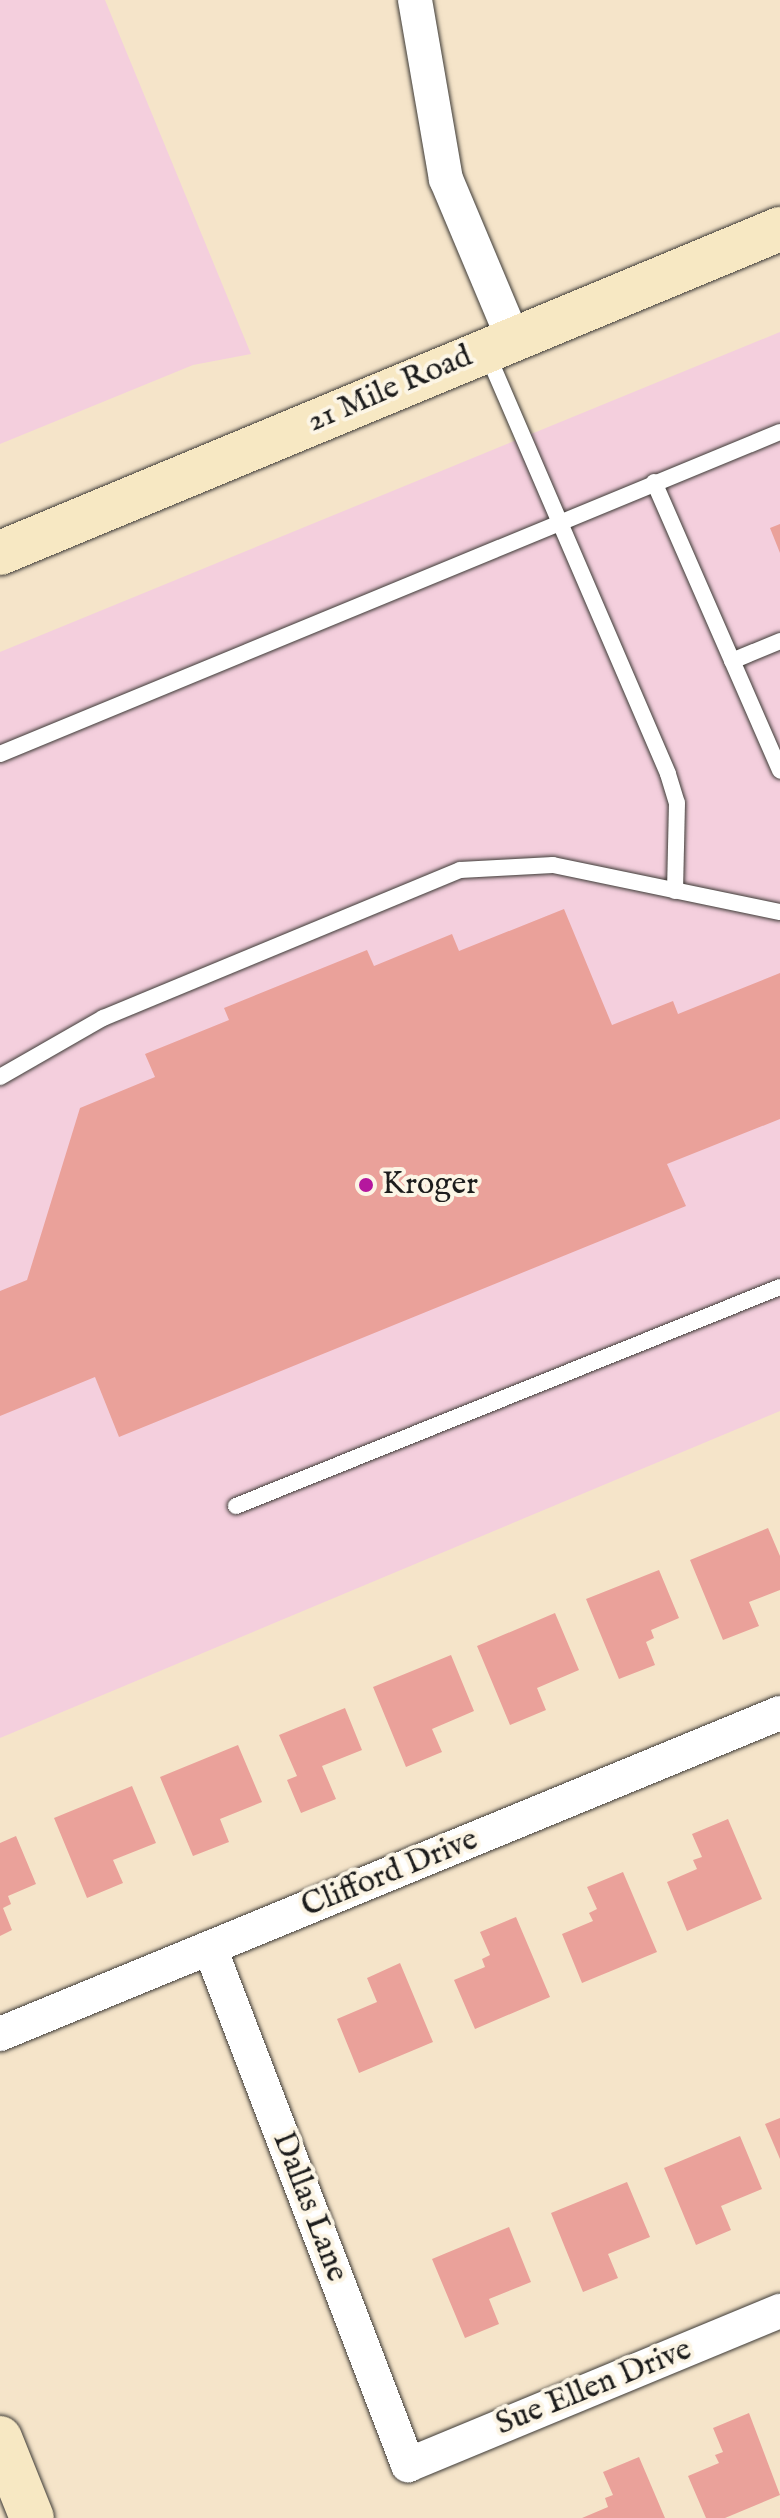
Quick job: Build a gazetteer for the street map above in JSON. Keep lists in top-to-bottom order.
{
  "streets": {
    "street": [
      "21 Mile Road",
      "Clifford Drive",
      "Dallas Lane",
      "Sue Ellen Drive"
    ]
  },
  "crossings": [
    ["Clifford Drive", "Dallas Lane"],
    ["Dallas Lane", "Sue Ellen Drive"]
  ],
  "places": ["Kroger"]
}
